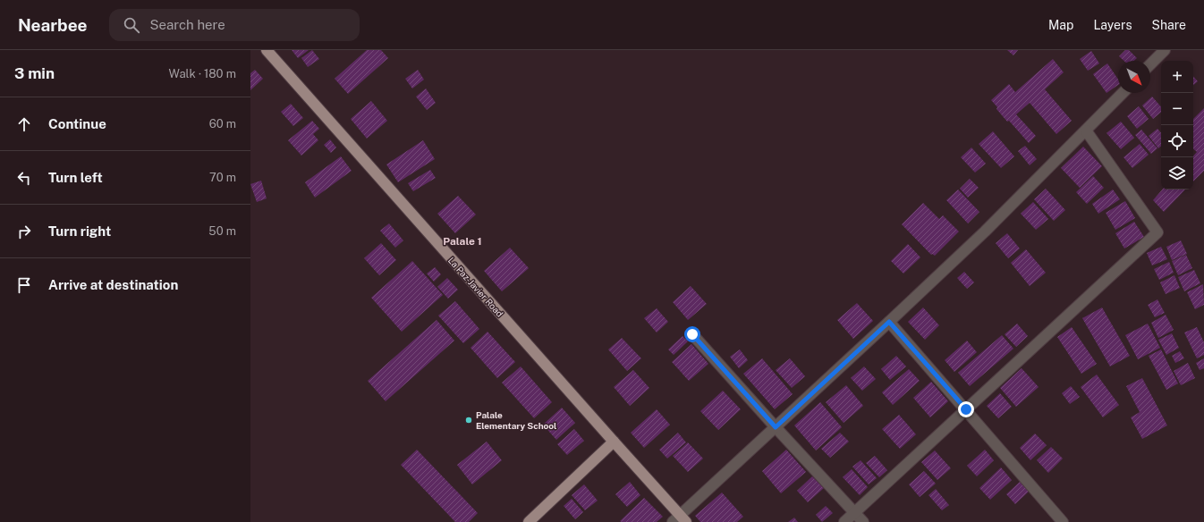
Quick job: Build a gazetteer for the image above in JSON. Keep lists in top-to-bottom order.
{
  "streets": {
    "main road": ["La Paz-Javier Road"]
  },
  "districts": ["Palale 1"],
  "places": ["Palale Elementary School"],
  "north": "bottom right",
  "page": {
    "header": "Nearbee",
    "search": "Search here",
    "nav": ["Map", "Layers", "Share"],
    "heading": ["3 min", "Walk · 180 m"],
    "map_buttons": ["+", "−"],
    "list": [
      ["Continue", "60 m"],
      ["Turn left", "70 m"],
      ["Turn right", "50 m"],
      "Arrive at destination"
    ]
  }
}
